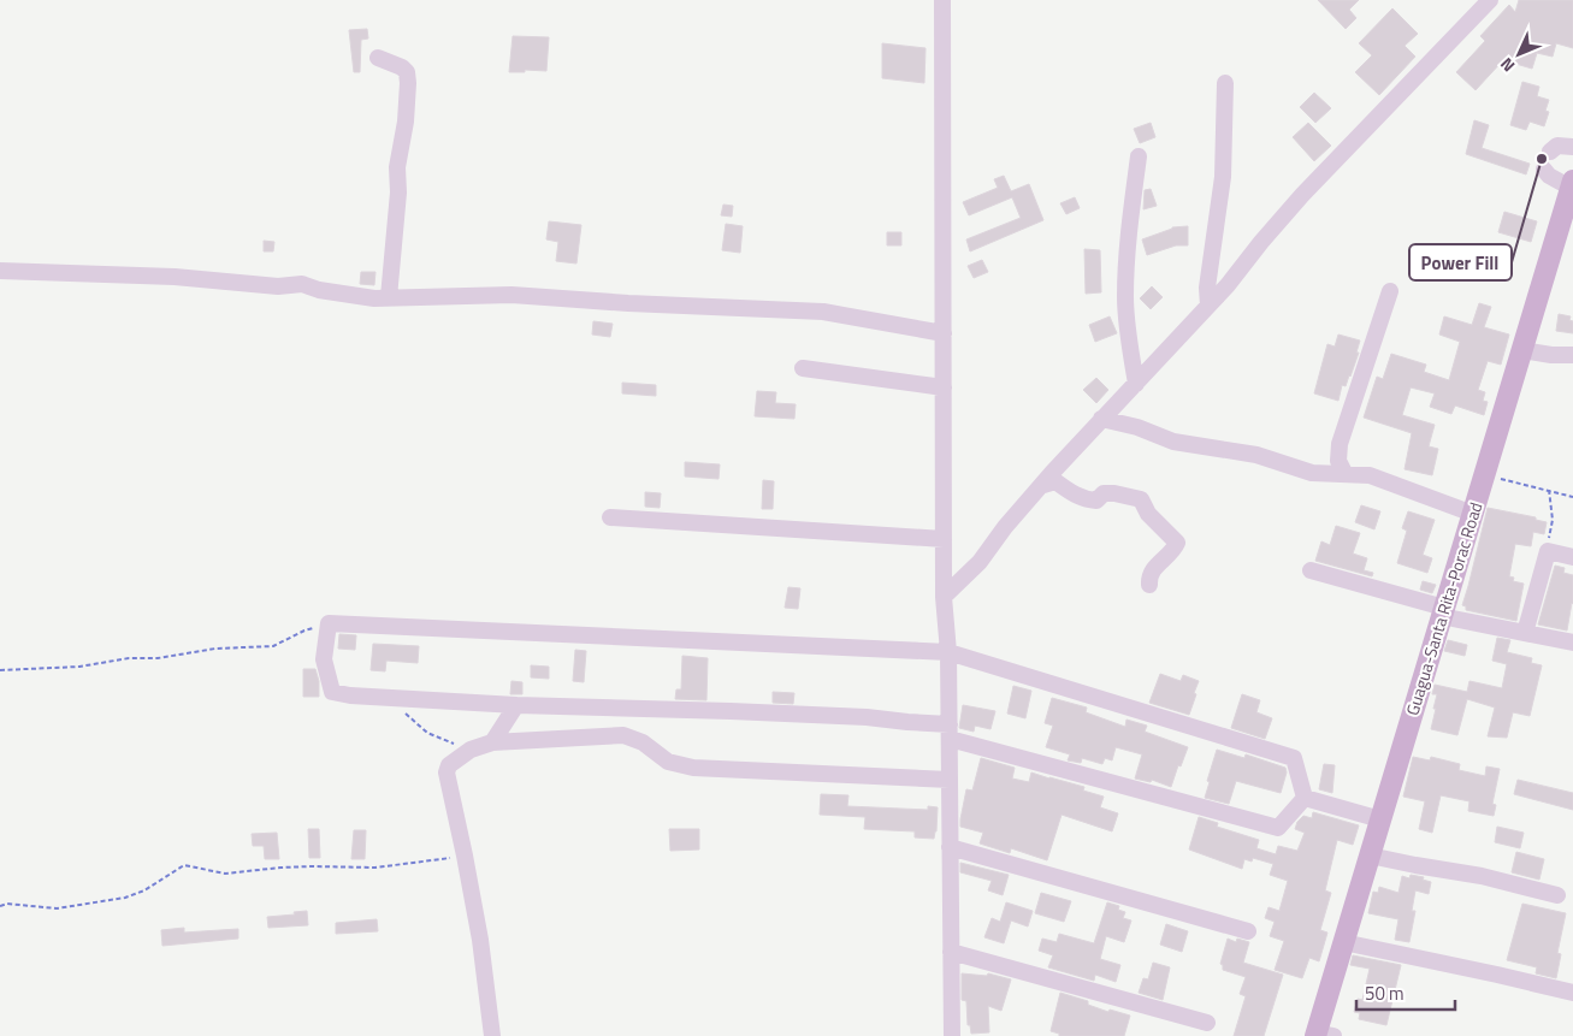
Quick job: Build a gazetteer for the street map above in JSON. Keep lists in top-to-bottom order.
{
  "streets": {
    "main road": ["Guagua-Santa Rita-Porac Road"]
  },
  "places": ["Power Fill"],
  "scale_bar": "50 m",
  "north": "bottom left"
}
